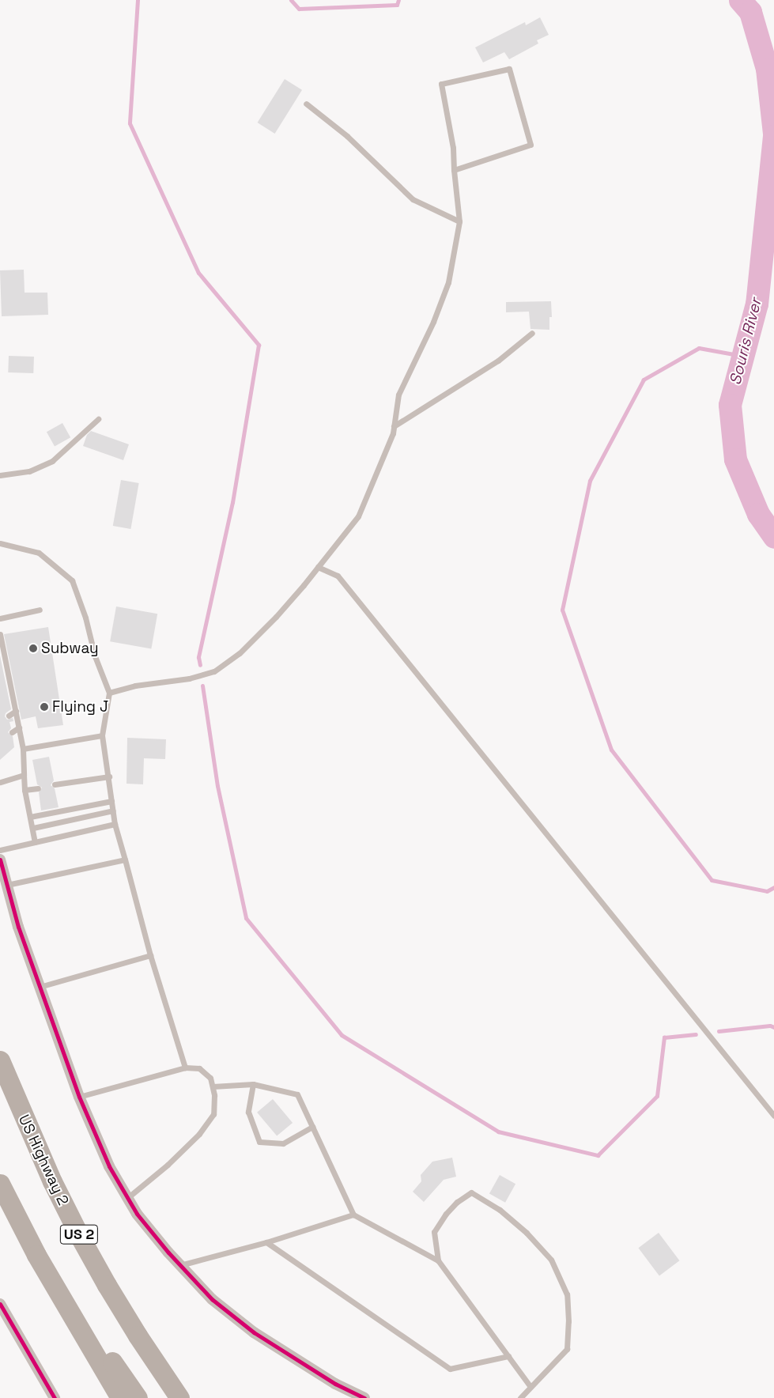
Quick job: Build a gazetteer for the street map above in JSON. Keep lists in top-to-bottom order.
{
  "streets": {
    "highway": ["US Highway 2", "US 2"]
  },
  "water": ["Souris River"],
  "places": ["Subway", "Flying J"]
}
